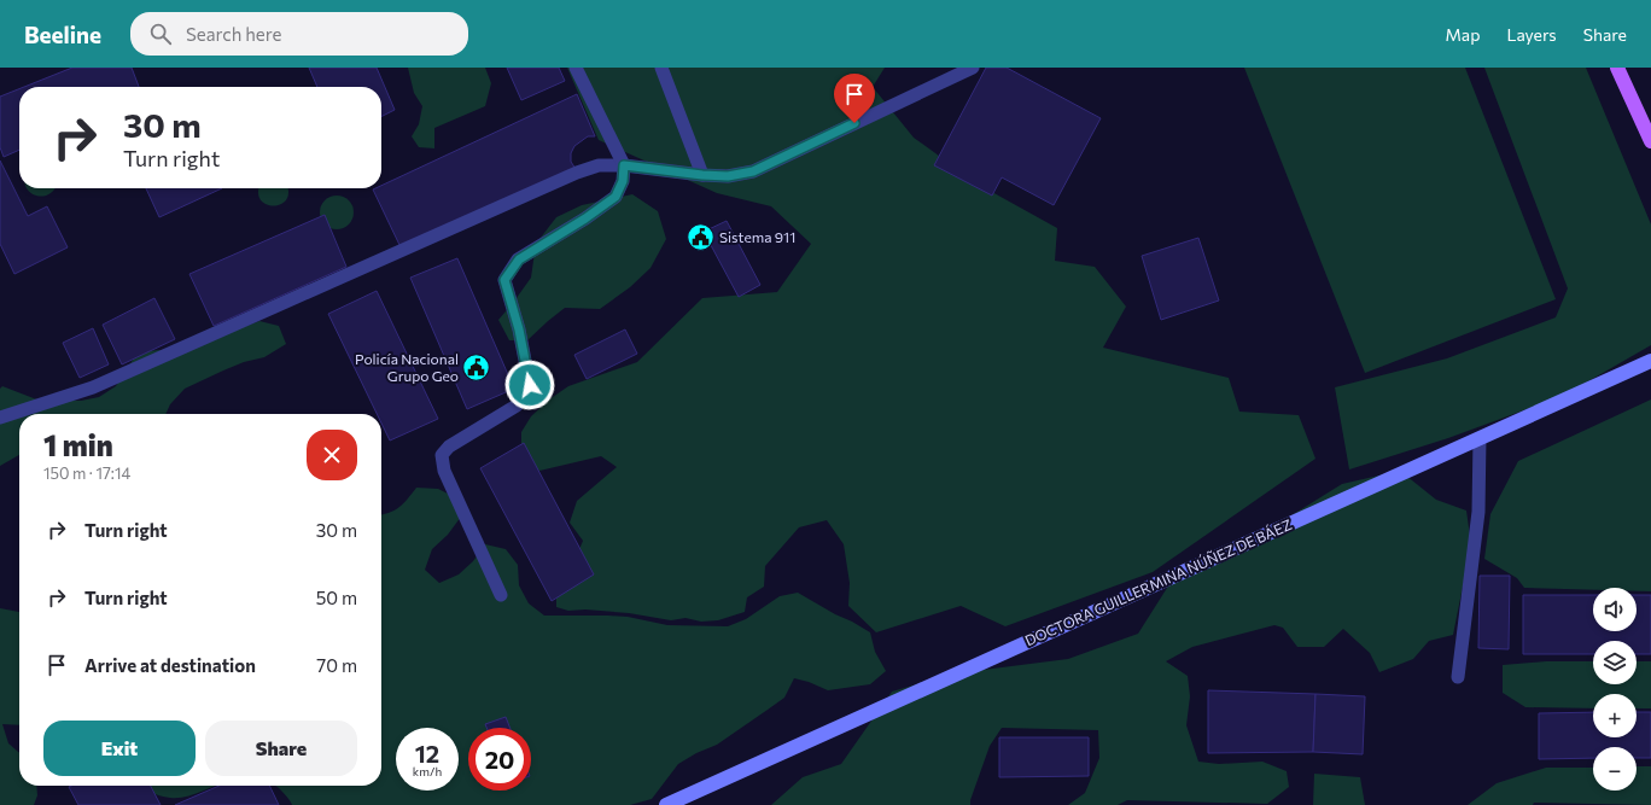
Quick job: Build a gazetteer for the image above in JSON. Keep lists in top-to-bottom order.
{
  "streets": {
    "street": ["DOCTORA GUILLERMINA NÚÑEZ DE BÁEZ"]
  },
  "places": {
    "public building": ["Sistema 911", "Policía Nacional Grupo Geo"]
  },
  "page": {
    "header": "Beeline",
    "search": "Search here",
    "nav": ["Map", "Layers", "Share"],
    "turn": ["30 m", "Turn right"],
    "heading": ["1 min", "150 m · 17:14"],
    "list": [
      {
        "name": "Turn right",
        "value": "30 m"
      },
      {
        "name": "Turn right",
        "value": "50 m"
      },
      {
        "name": "Arrive at destination",
        "value": "70 m"
      }
    ],
    "map_buttons": ["+", "−"],
    "buttons": ["Exit", "Share"],
    "speed": "12 km/h",
    "limit": "20"
  }
}
